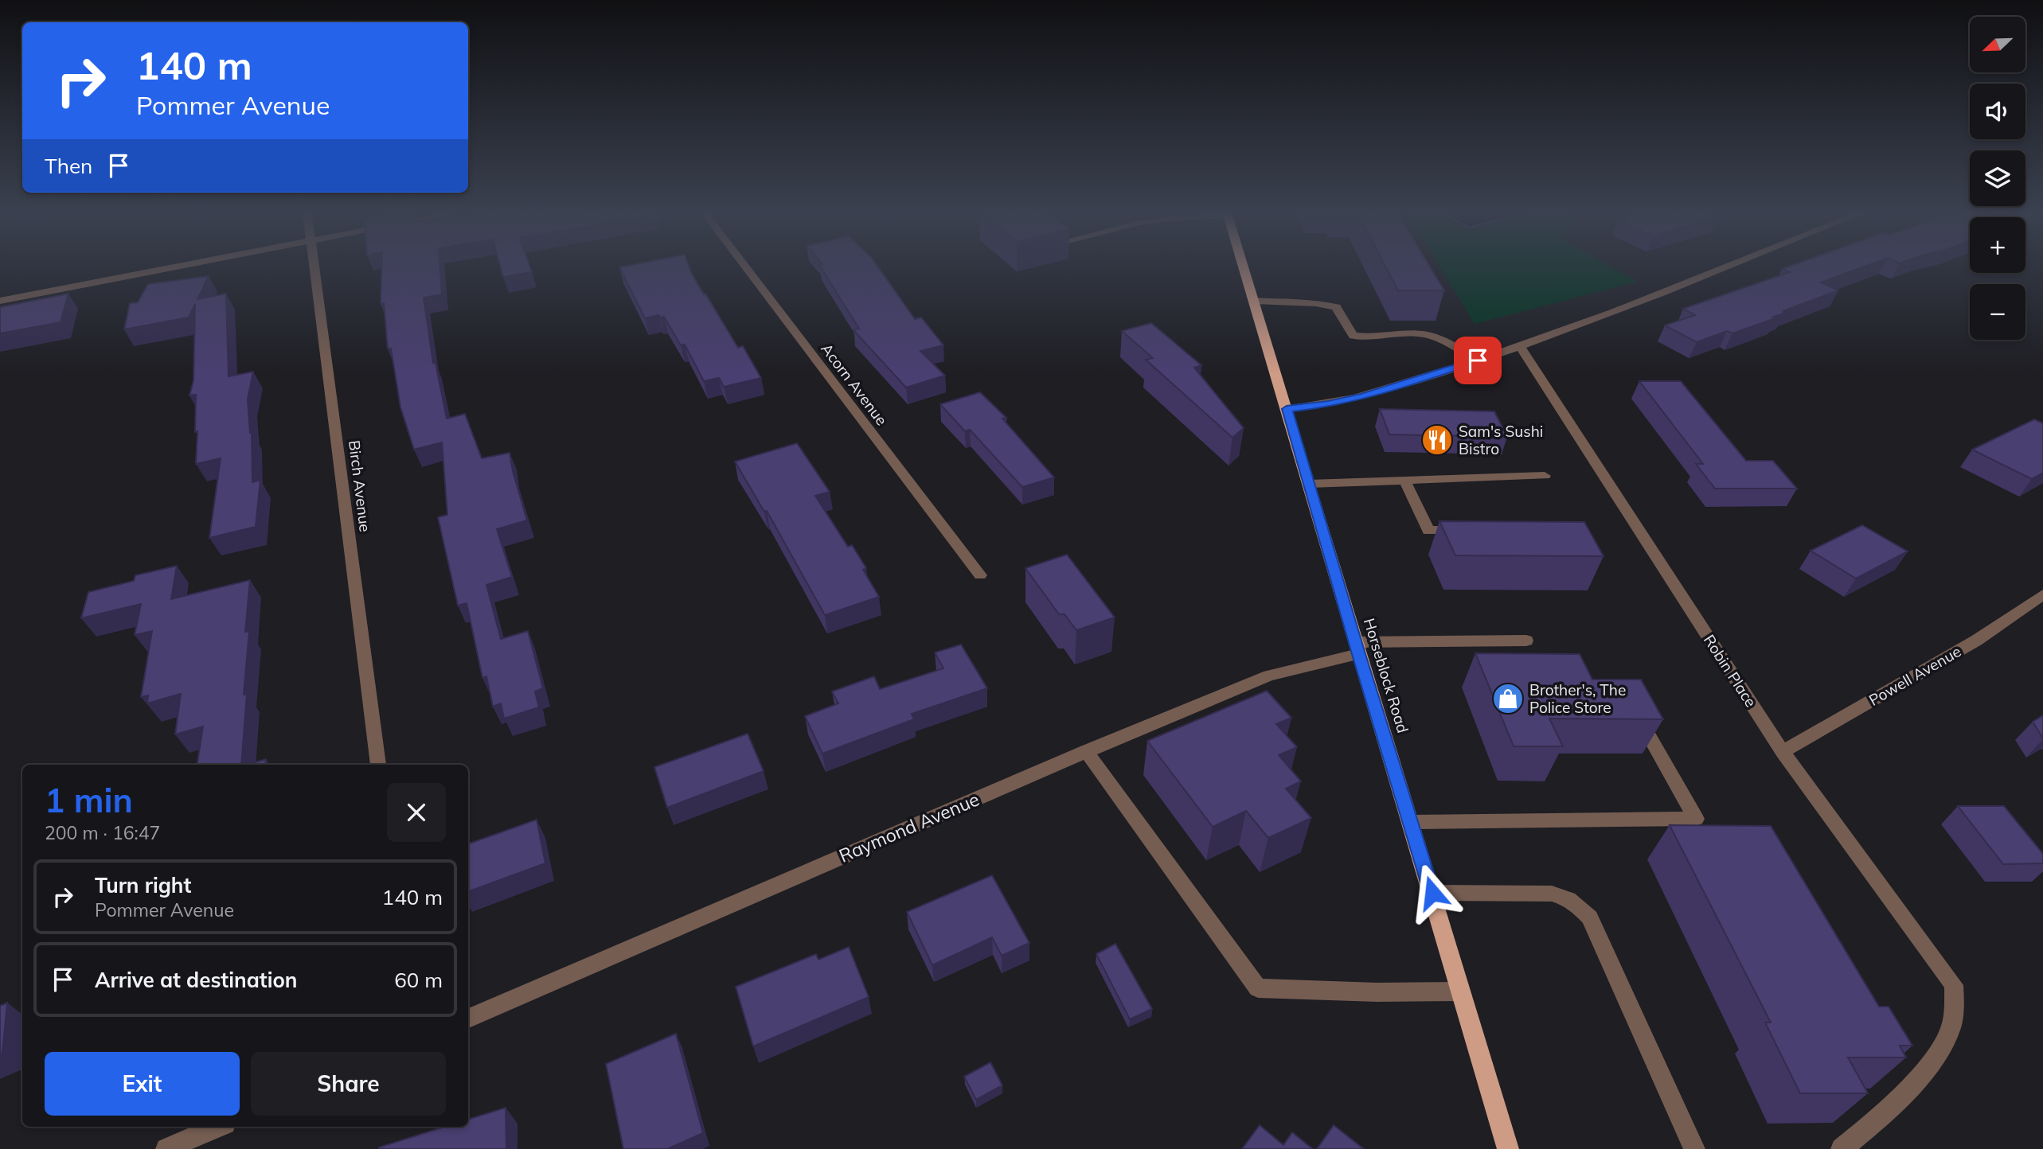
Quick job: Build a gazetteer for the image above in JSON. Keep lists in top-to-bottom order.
{
  "streets": {
    "main road": ["Horseblock Road"],
    "street": [
      "Acorn Avenue",
      "Birch Avenue",
      "Robin Place",
      "Powell Avenue",
      "Raymond Avenue"
    ]
  },
  "crossings": [
    ["Robin Place", "Powell Avenue"],
    ["Horseblock Road", "Raymond Avenue"]
  ],
  "places": {
    "restaurant": ["Sam's Sushi Bistro"],
    "shop": ["Brother's, The Police Store"]
  },
  "north": "bottom left",
  "page": {
    "map_buttons": ["+", "−"],
    "turn": ["140 m", "Pommer Avenue"],
    "then": "Then",
    "heading": ["1 min", "200 m · 16:47"],
    "list": [
      {
        "name": "Turn right",
        "note": "Pommer Avenue",
        "value": "140 m"
      },
      {
        "name": "Arrive at destination",
        "value": "60 m"
      }
    ],
    "buttons": ["Exit", "Share"]
  }
}
